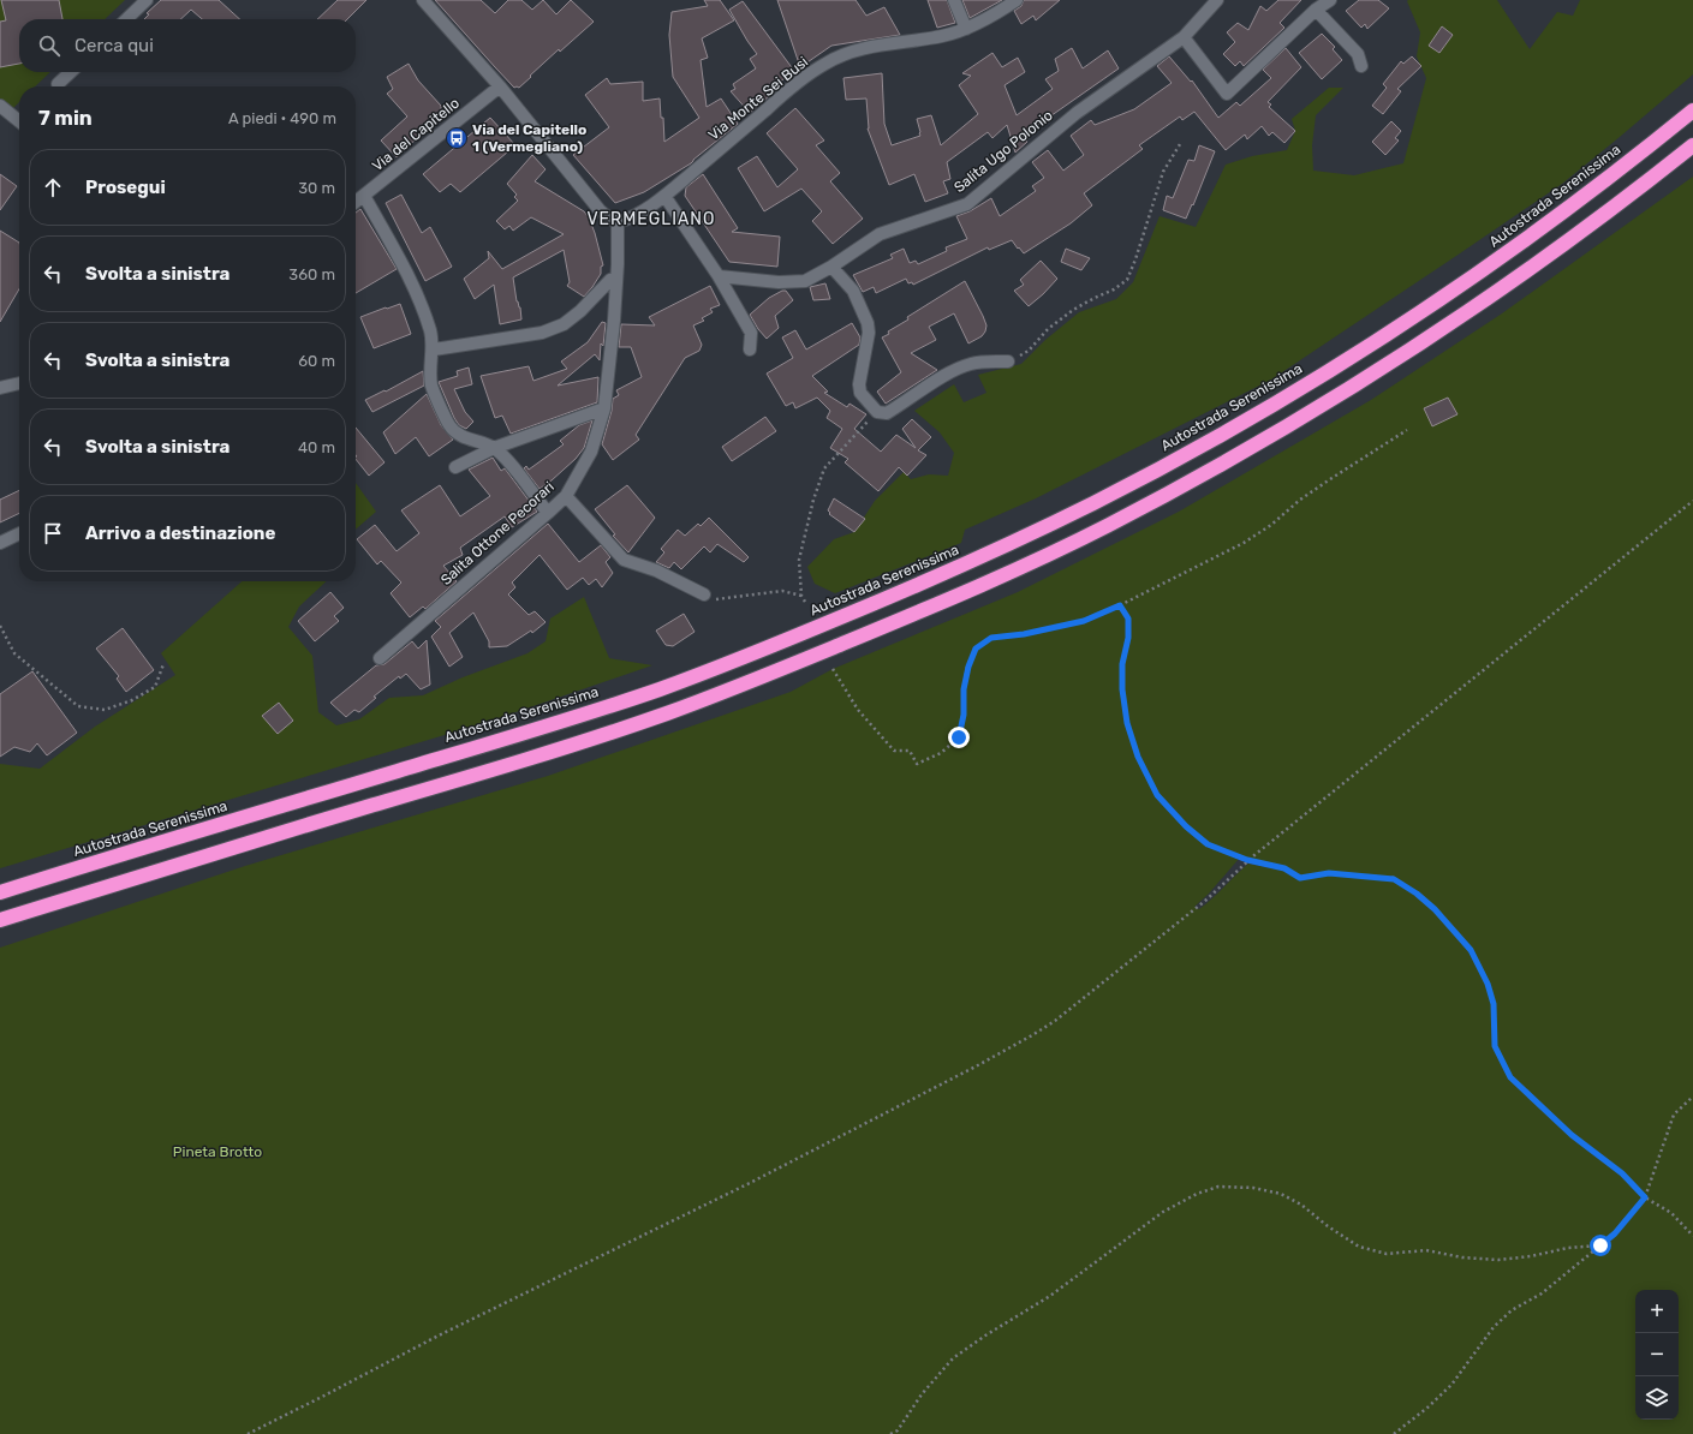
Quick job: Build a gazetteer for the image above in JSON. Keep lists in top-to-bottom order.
{
  "streets": {
    "highway": ["Autostrada Serenissima"],
    "street": [
      "Via Monte Sei Busi",
      "Via del Capitello",
      "Salita Ugo Polonio",
      "Salita Ottone Pecorari"
    ]
  },
  "crossings": [
    ["Via Monte Sei Busi", "Salita Ottone Pecorari"]
  ],
  "districts": ["VERMEGLIANO"],
  "parks": ["Pineta Brotto"],
  "places": {
    "bus stop": ["Via del Capitello 1 (Vermegliano)"]
  },
  "page": {
    "search": "Cerca qui",
    "heading": ["7 min", "A piedi · 490 m"],
    "list": [
      ["Prosegui", "30 m"],
      ["Svolta a sinistra", "360 m"],
      ["Svolta a sinistra", "60 m"],
      ["Svolta a sinistra", "40 m"],
      "Arrivo a destinazione"
    ],
    "map_buttons": ["+", "−"]
  }
}
